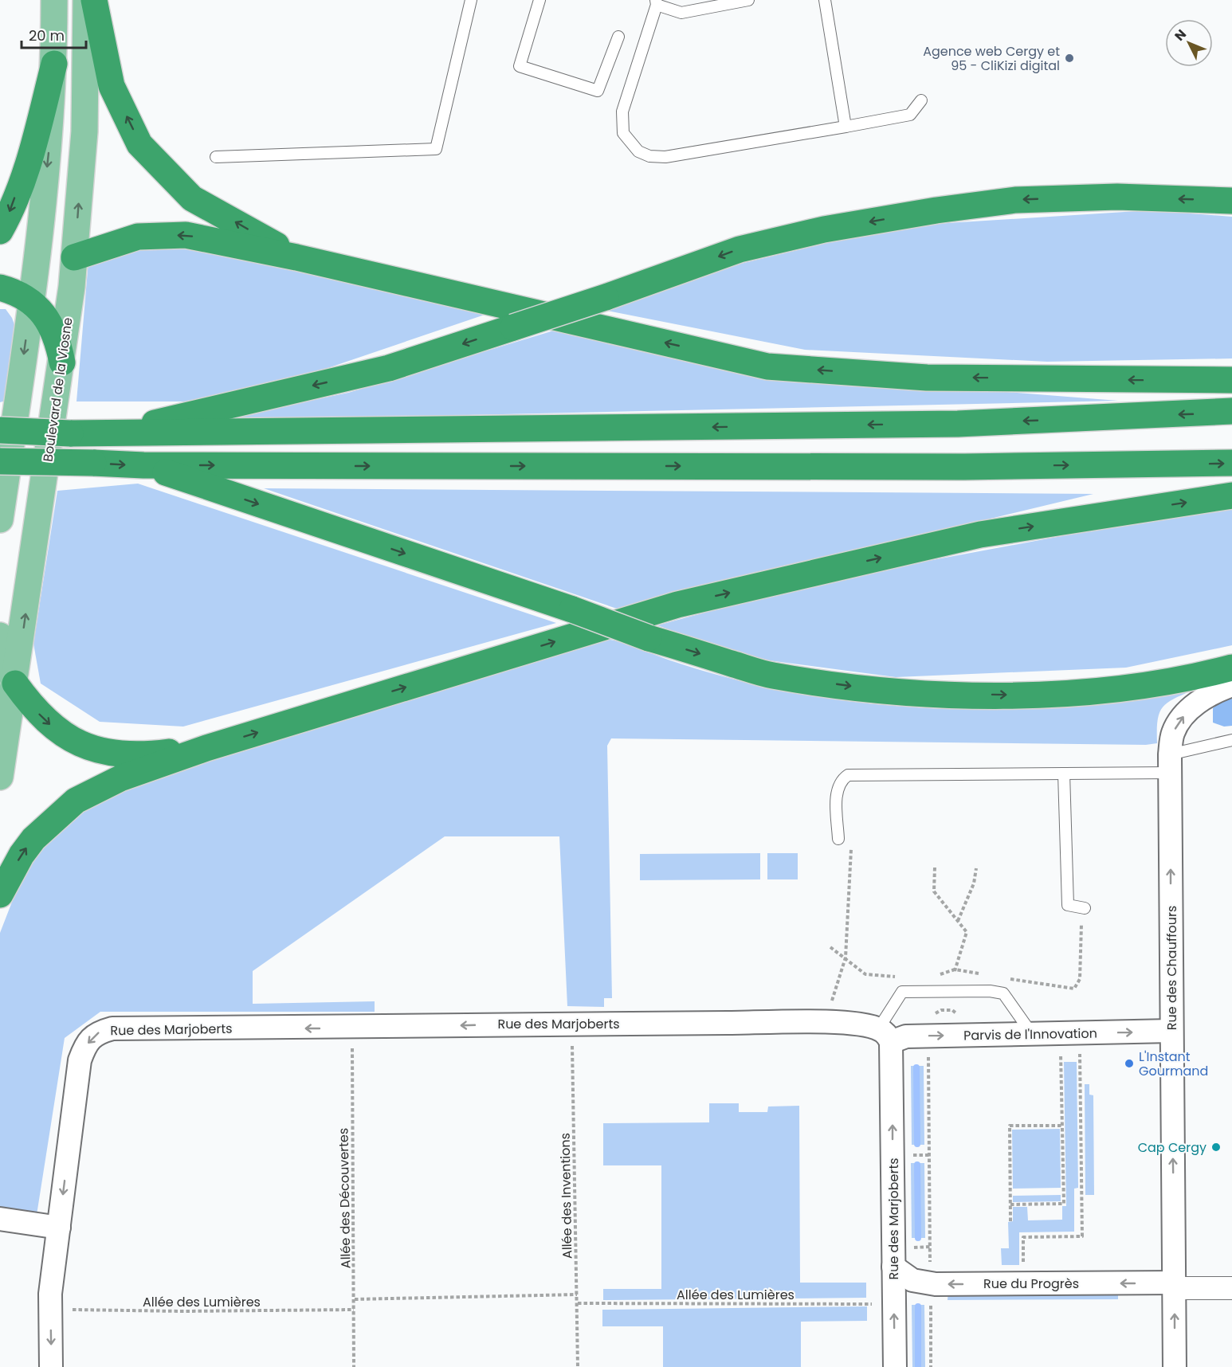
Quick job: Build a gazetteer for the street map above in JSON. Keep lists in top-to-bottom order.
{
  "streets": {
    "main road": ["Boulevard de la Viosne"],
    "street": [
      "Rue des Chauffours",
      "Rue des Marjoberts",
      "Parvis de l'Innovation",
      "Rue du Progrès"
    ],
    "path": ["Allée des Inventions", "Allée des Découvertes", "Allée des Lumières"]
  },
  "crossings": [
    ["Rue des Chauffours", "Parvis de l'Innovation"],
    ["Rue des Chauffours", "Rue du Progrès"],
    ["Rue des Marjoberts", "Parvis de l'Innovation"],
    ["Rue des Marjoberts", "Allée des Inventions"],
    ["Rue des Marjoberts", "Allée des Découvertes"],
    ["Rue des Marjoberts", "Rue du Progrès"],
    ["Rue des Marjoberts", "Allée des Lumières"],
    ["Allée des Inventions", "Allée des Lumières"],
    ["Allée des Découvertes", "Allée des Lumières"]
  ],
  "one_way": ["Rue des Chauffours", "Parvis de l'Innovation", "Rue du Progrès"],
  "places": ["Agence web Cergy et 95 - CliKizi digital", "L'Instant Gourmand", "Cap Cergy"],
  "scale_bar": "20 m",
  "north": "top left"
}
